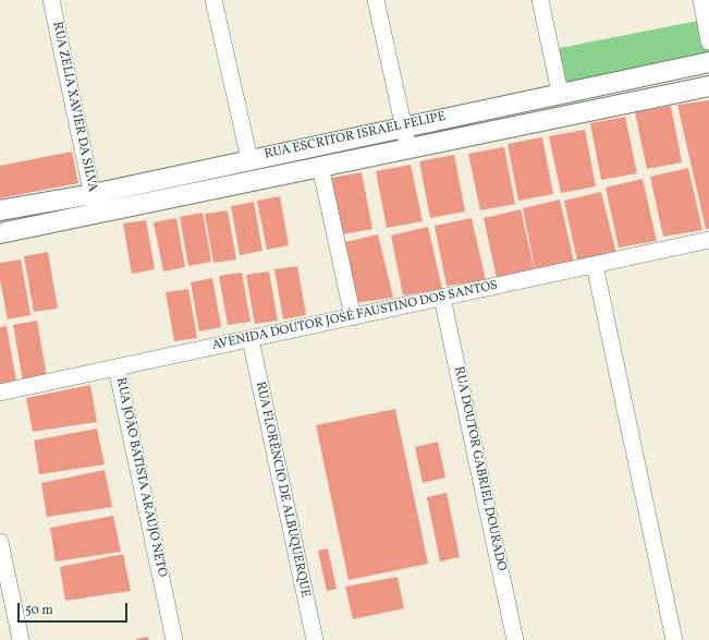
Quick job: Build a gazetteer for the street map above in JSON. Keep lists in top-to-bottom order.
{
  "streets": {
    "street": [
      "RUA ZELIA XAVIER DA SILVA",
      "RUA ESCRITOR ISRAEL FELIPE",
      "AVENIDA DOUTOR JOSÉ FAUSTINO DOS SANTOS",
      "RUA DOUTOR GABRIEL DOURADO",
      "RUA JOÃO BATISTA ARAÚJO NETO",
      "RUA FLORÊNCIO DE ALBUQUERQUE"
    ]
  },
  "crossings": [
    ["RUA ZELIA XAVIER DA SILVA", "RUA ESCRITOR ISRAEL FELIPE"],
    ["AVENIDA DOUTOR JOSÉ FAUSTINO DOS SANTOS", "RUA DOUTOR GABRIEL DOURADO"],
    ["AVENIDA DOUTOR JOSÉ FAUSTINO DOS SANTOS", "RUA JOÃO BATISTA ARAÚJO NETO"],
    ["AVENIDA DOUTOR JOSÉ FAUSTINO DOS SANTOS", "RUA FLORÊNCIO DE ALBUQUERQUE"]
  ],
  "scale_bar": "50 m"
}
